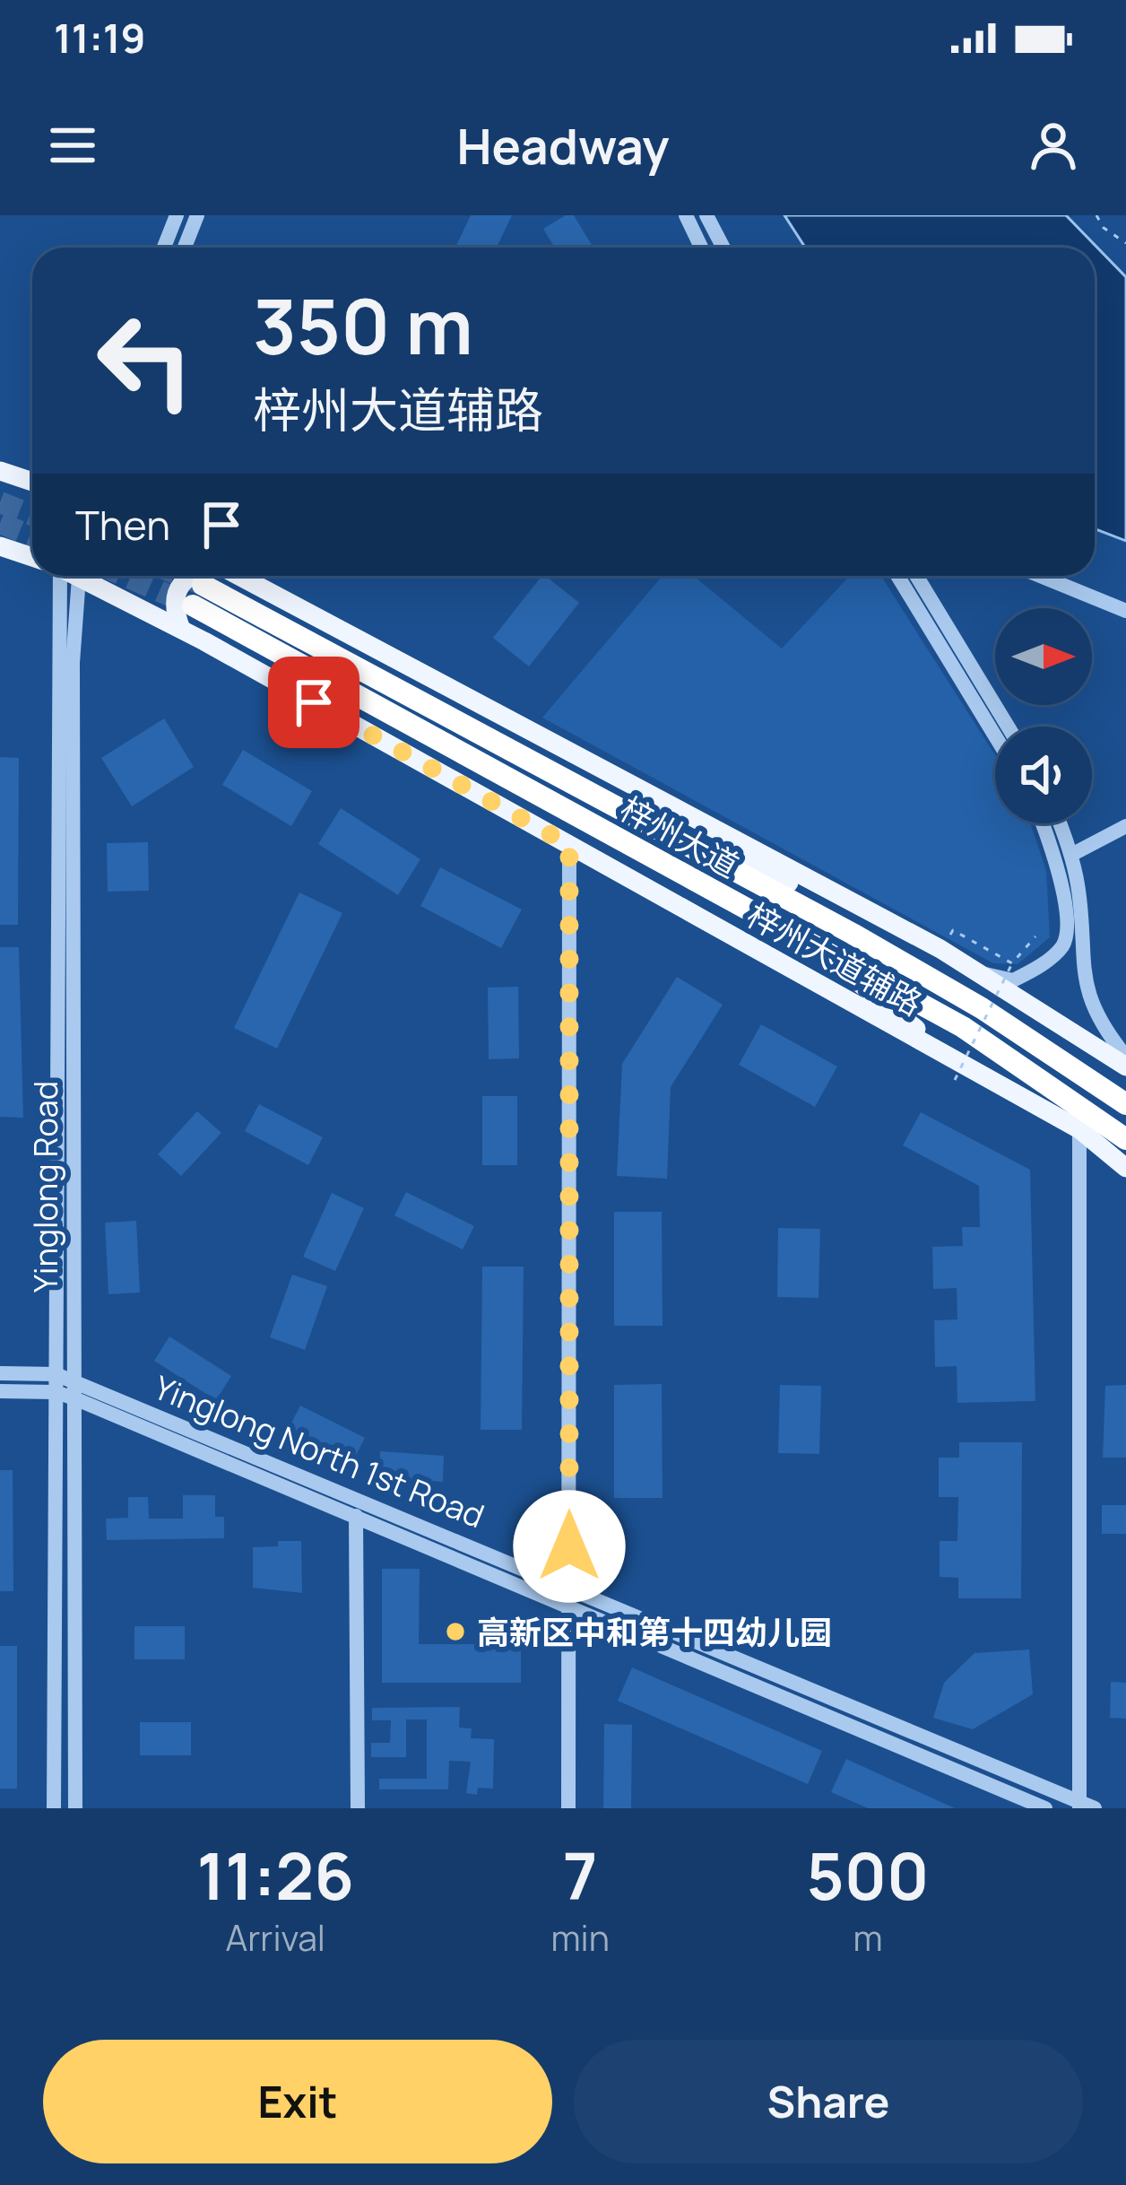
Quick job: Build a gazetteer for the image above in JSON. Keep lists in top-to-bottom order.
{
  "streets": {
    "highway": ["梓州大道"],
    "main road": ["梓州大道辅路"],
    "street": ["Yinglong Road", "Yinglong North 1st Road"]
  },
  "crossings": [
    ["Yinglong Road", "Yinglong North 1st Road"]
  ],
  "places": ["高新区中和第十四幼儿园"],
  "north": "right",
  "page": {
    "status": "11:19",
    "header": "Headway",
    "turn": ["350 m", "梓州大道辅路"],
    "then": "Then",
    "eta": [
      "11:26",
      "Arrival",
      "7",
      "min",
      "500",
      "m"
    ],
    "buttons": ["Exit", "Share"]
  }
}
